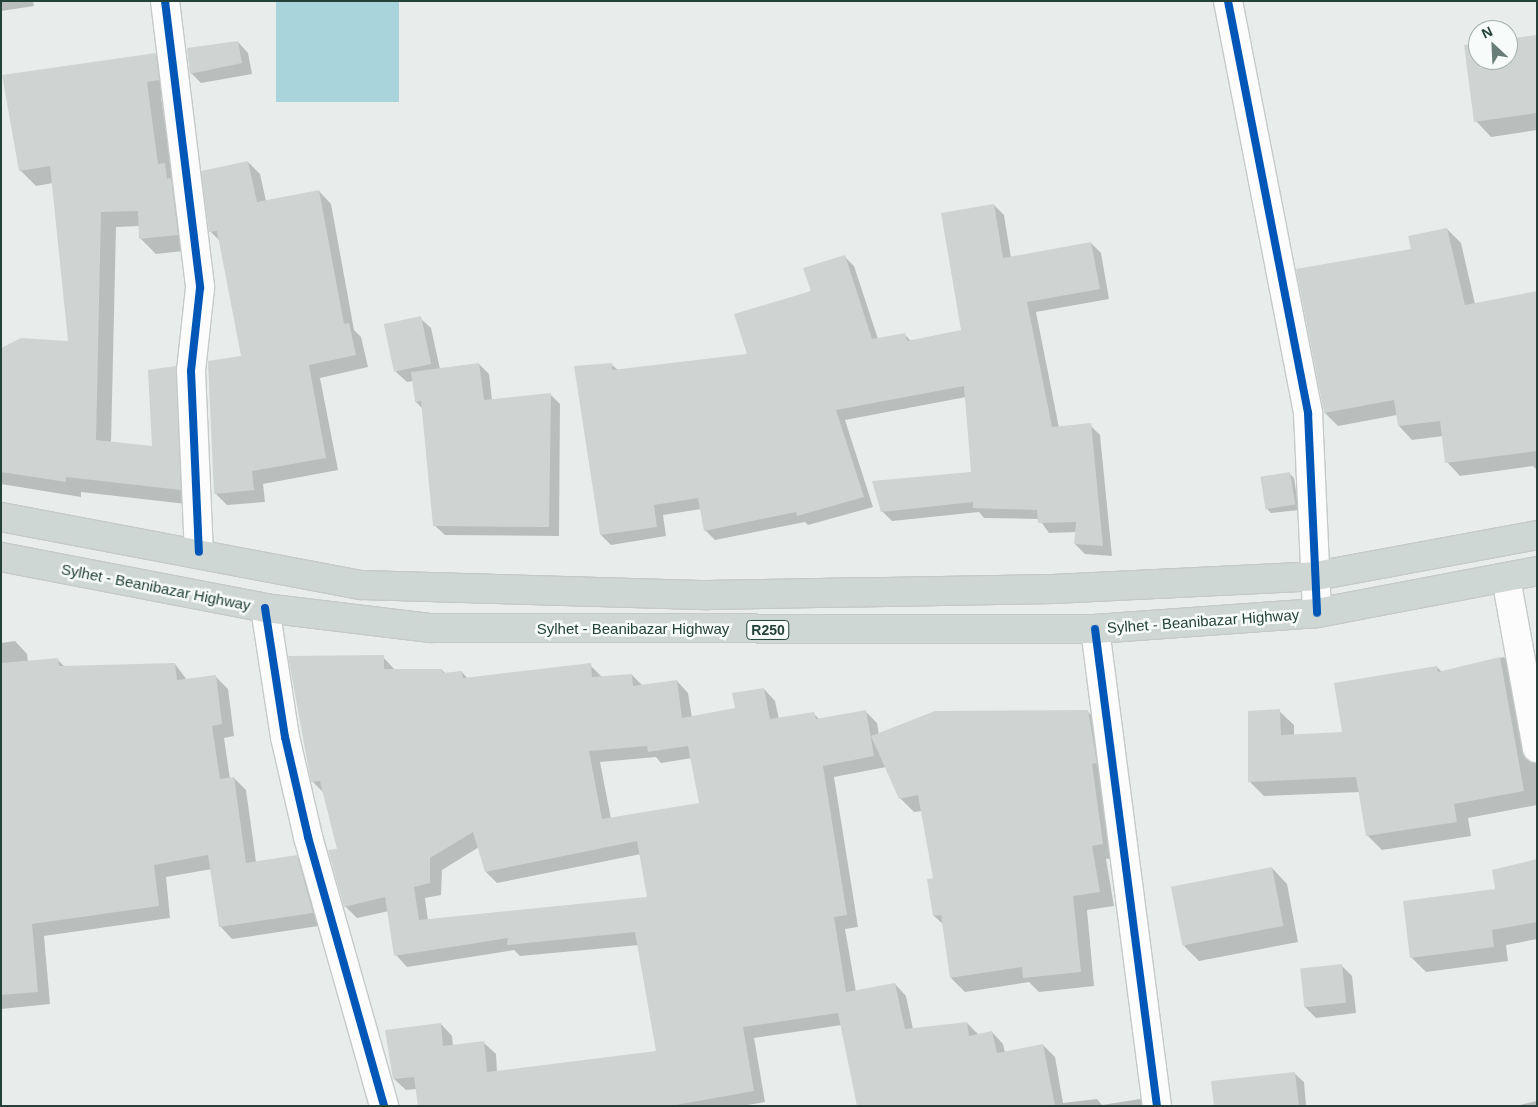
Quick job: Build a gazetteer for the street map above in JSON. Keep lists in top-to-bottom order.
{
  "streets": {
    "main road": ["Sylhet - Beanibazar Highway", "R250"]
  },
  "north": "top left"
}
